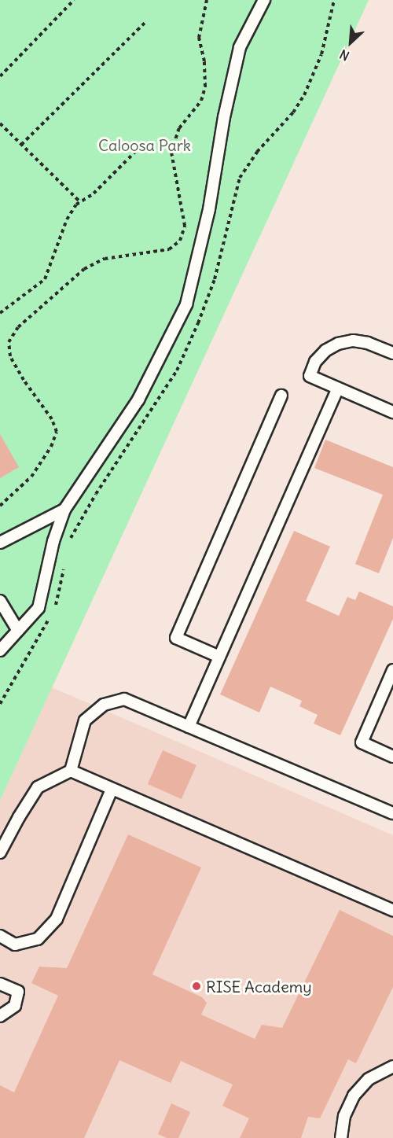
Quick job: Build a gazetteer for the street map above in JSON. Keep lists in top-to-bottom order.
{
  "parks": ["Caloosa Park"],
  "places": ["RISE Academy"],
  "north": "bottom left"
}
